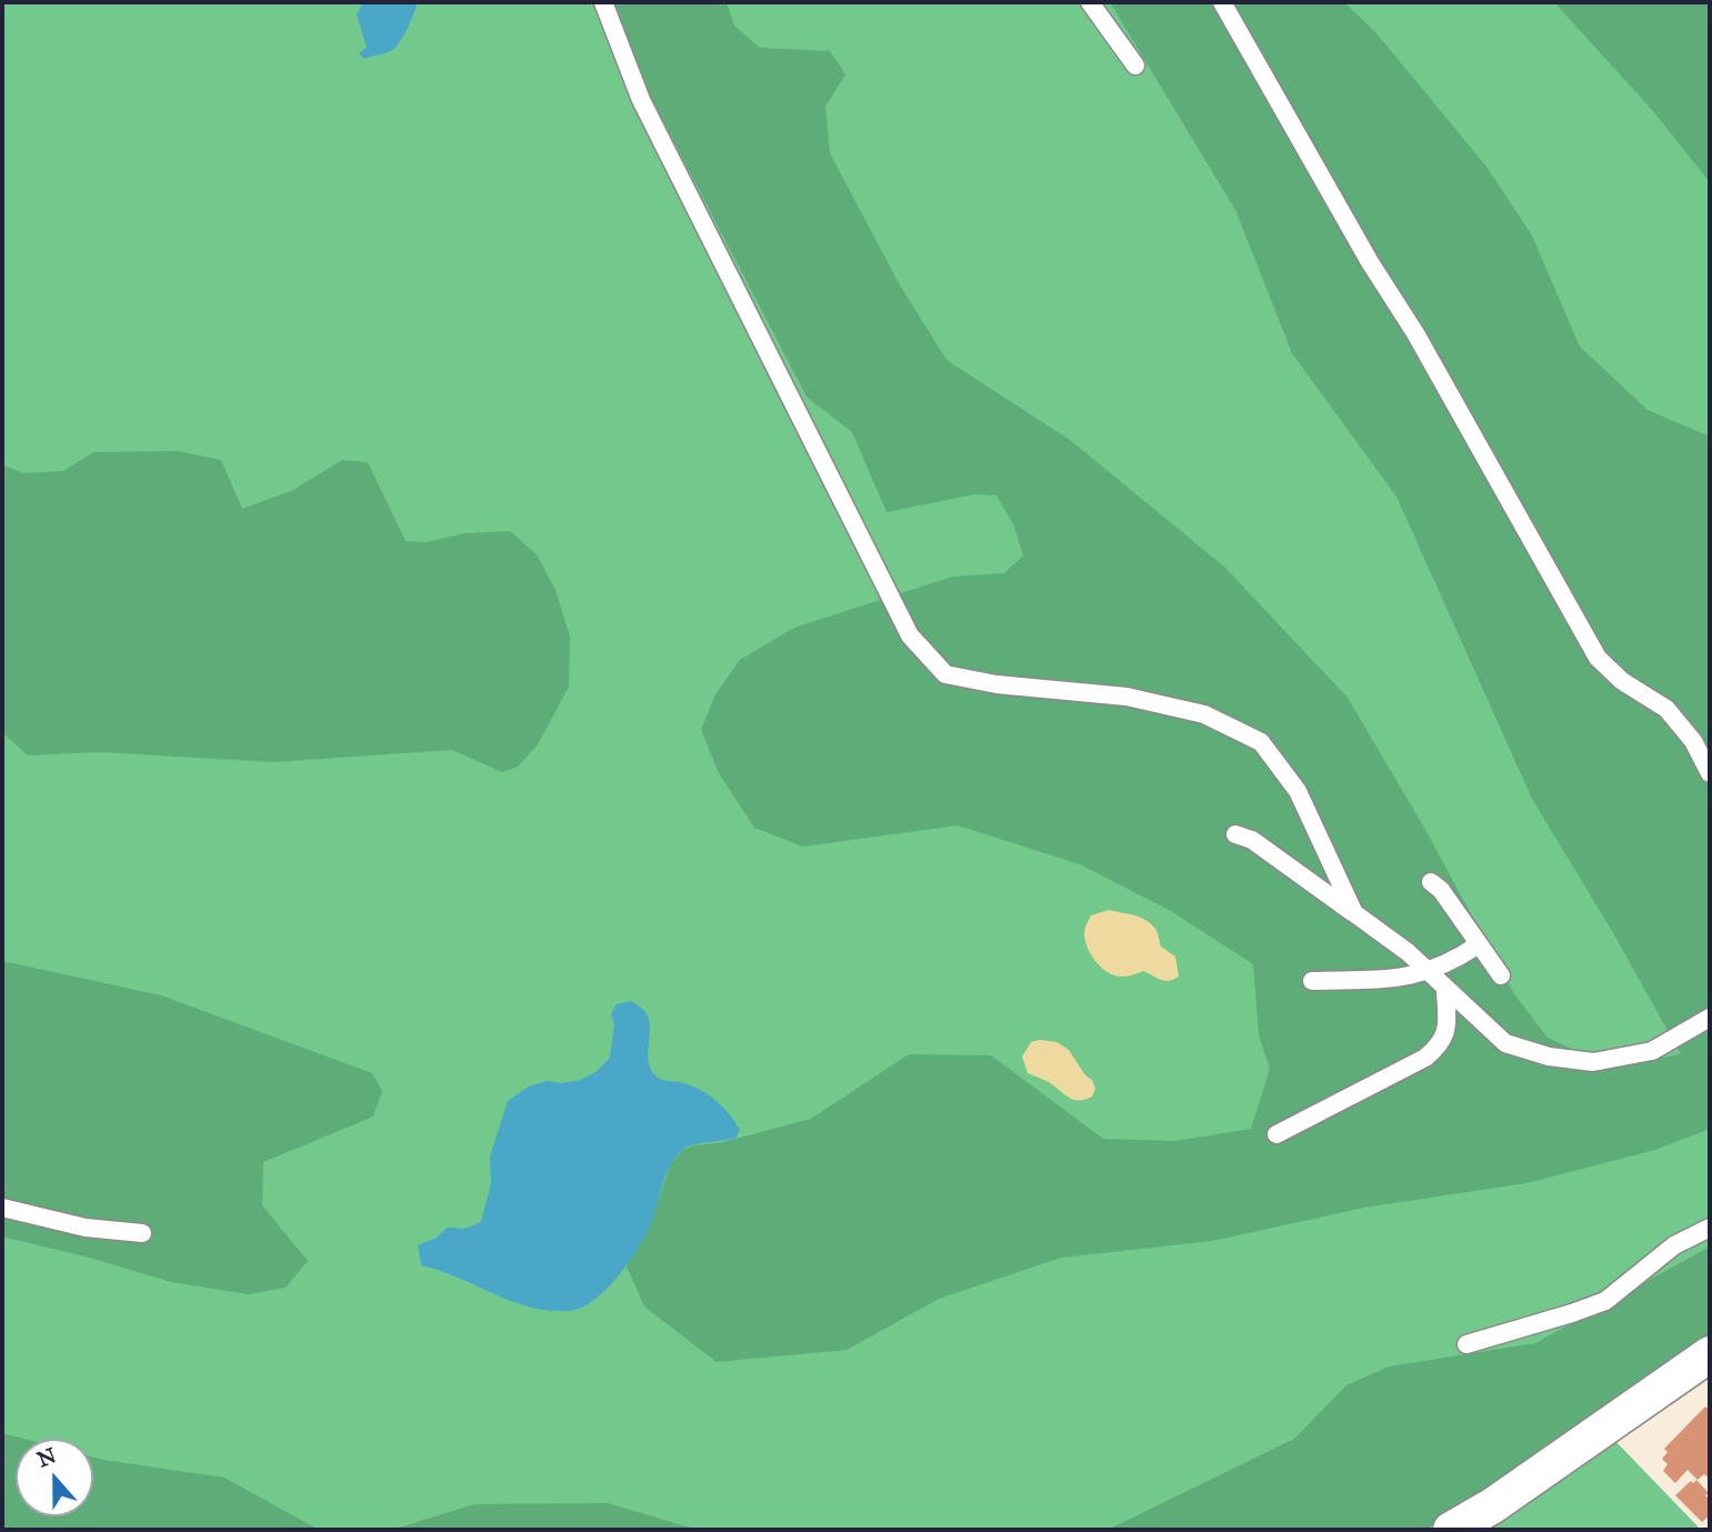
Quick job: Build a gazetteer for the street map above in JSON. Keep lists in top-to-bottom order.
{
  "north": "top"
}
